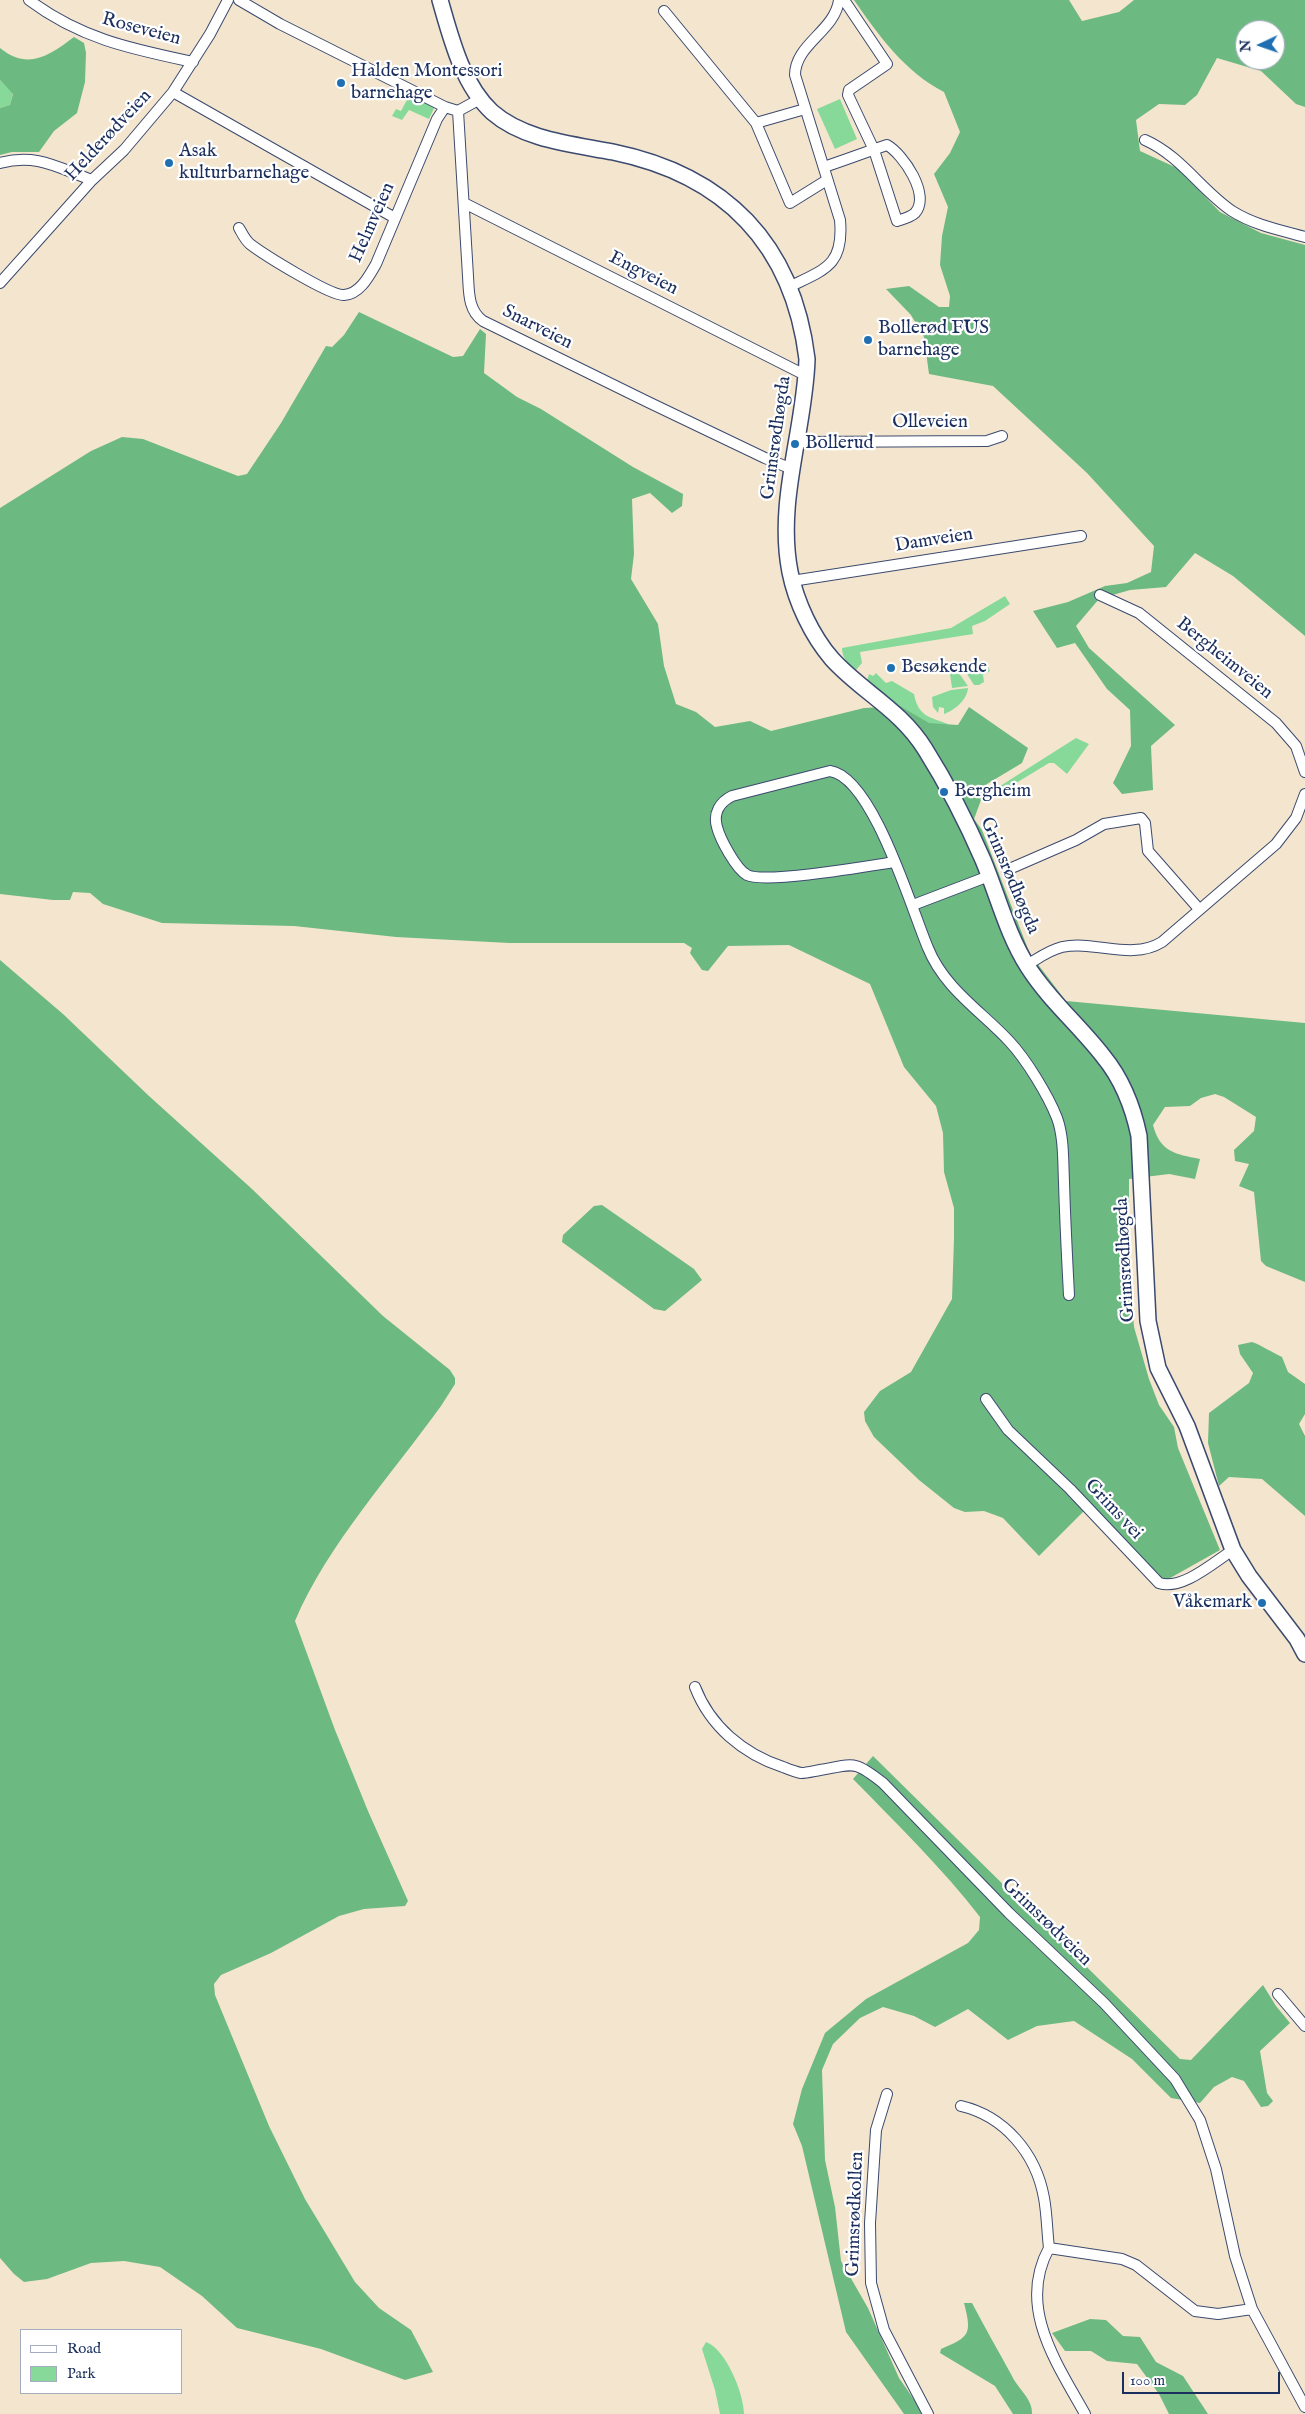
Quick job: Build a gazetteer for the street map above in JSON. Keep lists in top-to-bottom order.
{
  "streets": {
    "main road": ["Grimsrødhøgda"],
    "street": [
      "Roseveien",
      "Helderødveien",
      "Helmveien",
      "Engveien",
      "Snarveien",
      "Olleveien",
      "Damveien",
      "Bergheimveien",
      "Grims vei",
      "Grimsrødveien",
      "Grimsrødkollen"
    ]
  },
  "crossings": [
    ["Roseveien", "Helderødveien"],
    ["Engveien", "Snarveien"],
    ["Engveien", "Grimsrødhøgda"],
    ["Snarveien", "Grimsrødhøgda"],
    ["Olleveien", "Grimsrødhøgda"],
    ["Grimsrødhøgda", "Damveien"],
    ["Grimsrødhøgda", "Grims vei"]
  ],
  "places": [
    "Halden Montessori barnehage",
    "Asak kulturbarnehage",
    "Bollerød FUS barnehage",
    "Bollerud",
    "Besøkende",
    "Bergheim",
    "Våkemark"
  ],
  "legend": ["Road", "Park"],
  "scale_bar": "100 m",
  "north": "left"
}
